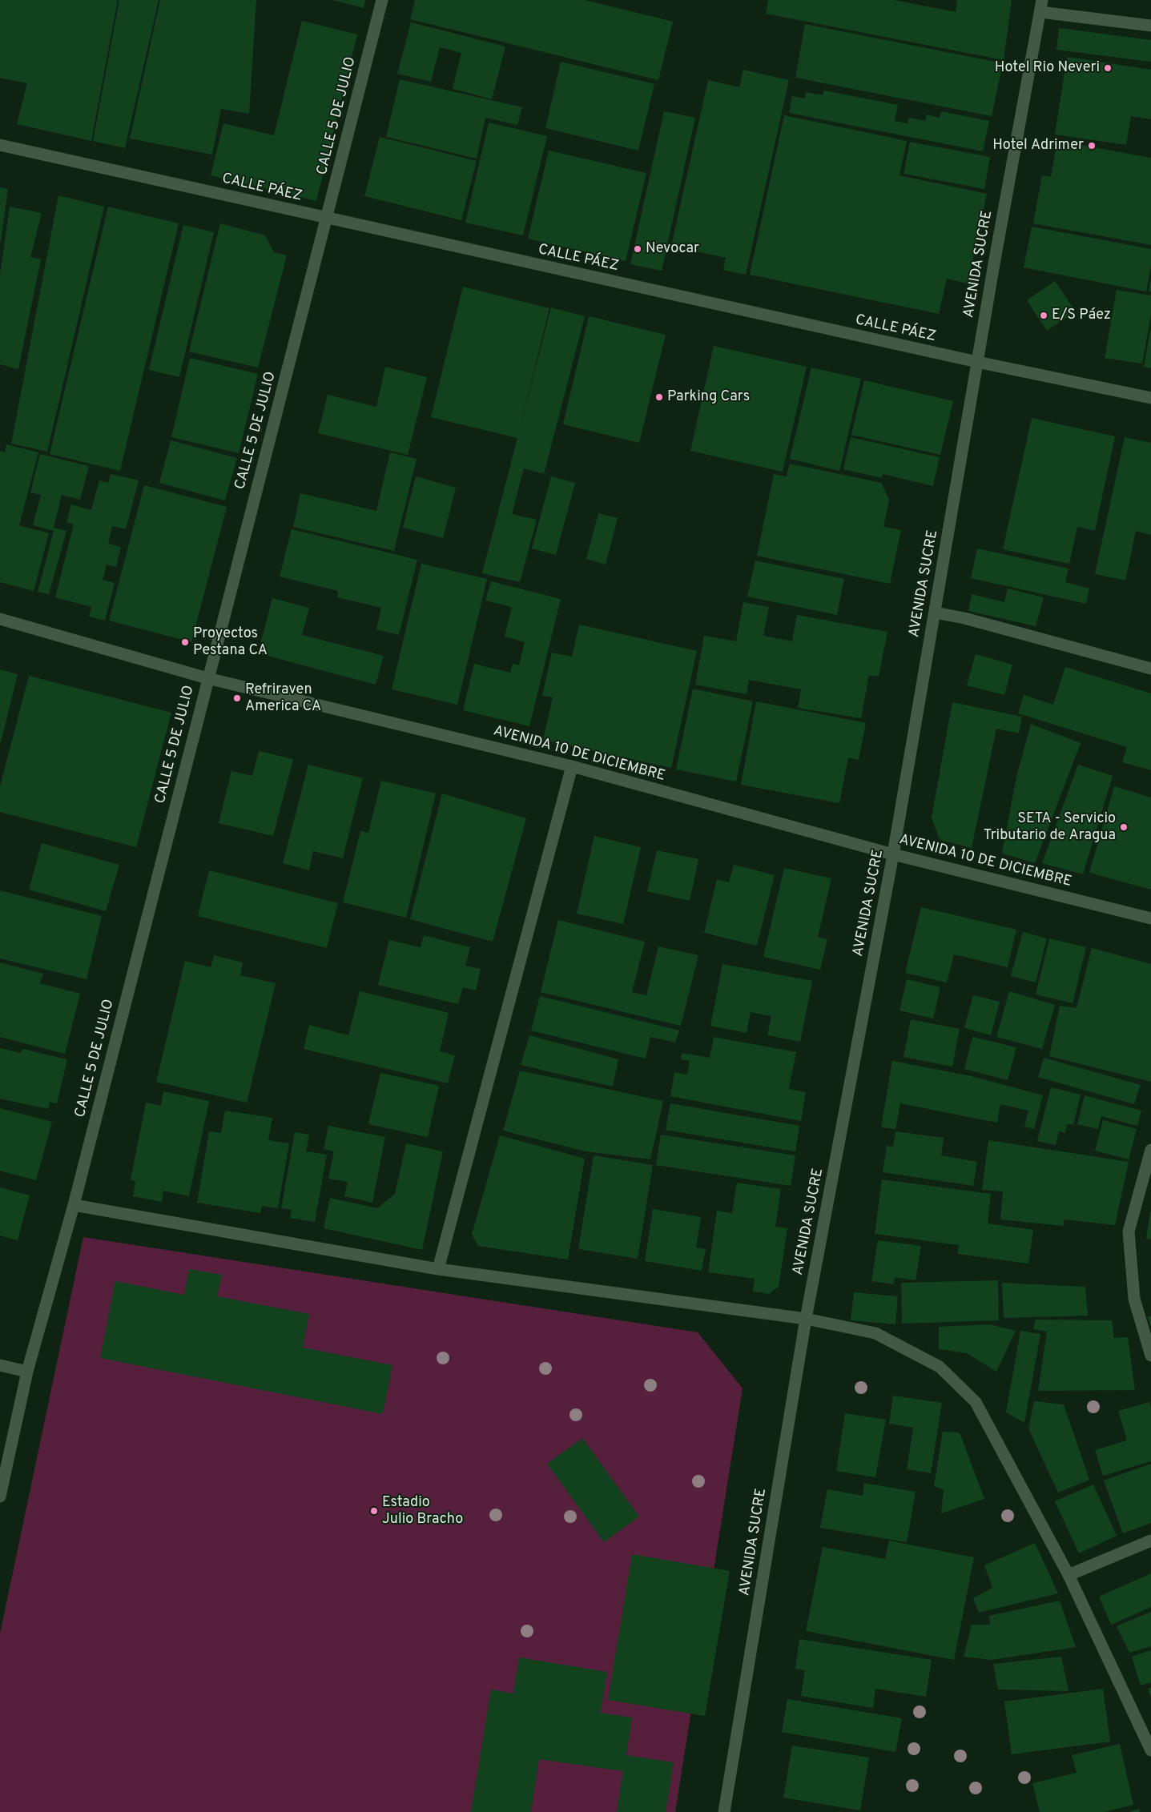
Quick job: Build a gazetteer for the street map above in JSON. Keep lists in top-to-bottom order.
{
  "streets": {
    "street": [
      "CALLE 5 DE JULIO",
      "CALLE PÁEZ",
      "AVENIDA SUCRE",
      "AVENIDA 10 DE DICIEMBRE"
    ]
  },
  "crossings": [
    ["CALLE 5 DE JULIO", "CALLE PÁEZ"],
    ["CALLE 5 DE JULIO", "AVENIDA 10 DE DICIEMBRE"],
    ["CALLE PÁEZ", "AVENIDA SUCRE"],
    ["AVENIDA SUCRE", "AVENIDA 10 DE DICIEMBRE"]
  ],
  "places": [
    "Hotel Rio Neveri",
    "Hotel Adrimer",
    "Nevocar",
    "E/S Páez",
    "Parking Cars",
    "Proyectos Pestana CA",
    "Refriraven America CA",
    "SETA - Servicio Tributario de Aragua",
    "Estadio Julio Bracho"
  ]
}
